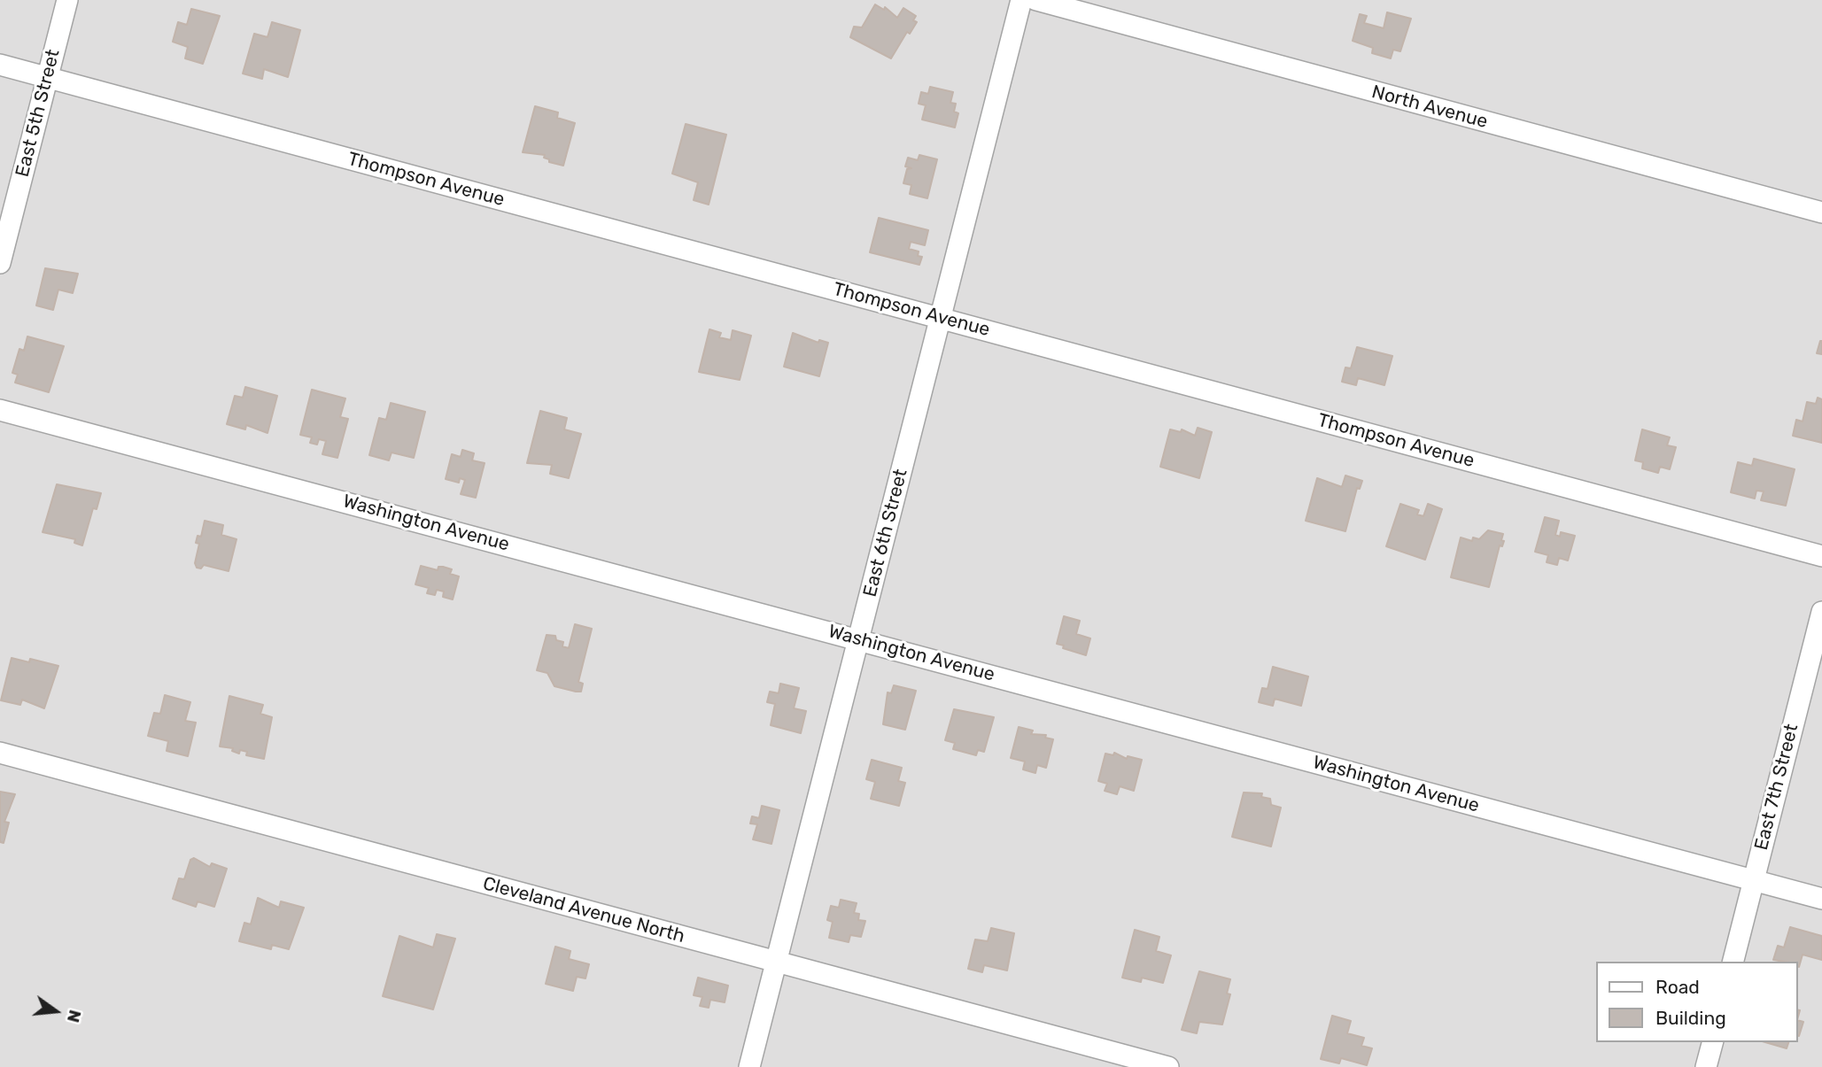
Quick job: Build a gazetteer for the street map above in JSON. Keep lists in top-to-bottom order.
{
  "streets": {
    "street": [
      "North Avenue",
      "East 5th Street",
      "Thompson Avenue",
      "Washington Avenue",
      "East 6th Street",
      "East 7th Street",
      "Cleveland Avenue North"
    ]
  },
  "crossings": [
    ["East 5th Street", "Thompson Avenue"],
    ["Thompson Avenue", "East 6th Street"],
    ["Washington Avenue", "East 6th Street"],
    ["Washington Avenue", "East 7th Street"],
    ["East 6th Street", "Cleveland Avenue North"]
  ],
  "legend": ["Road", "Building"],
  "north": "right"
}
